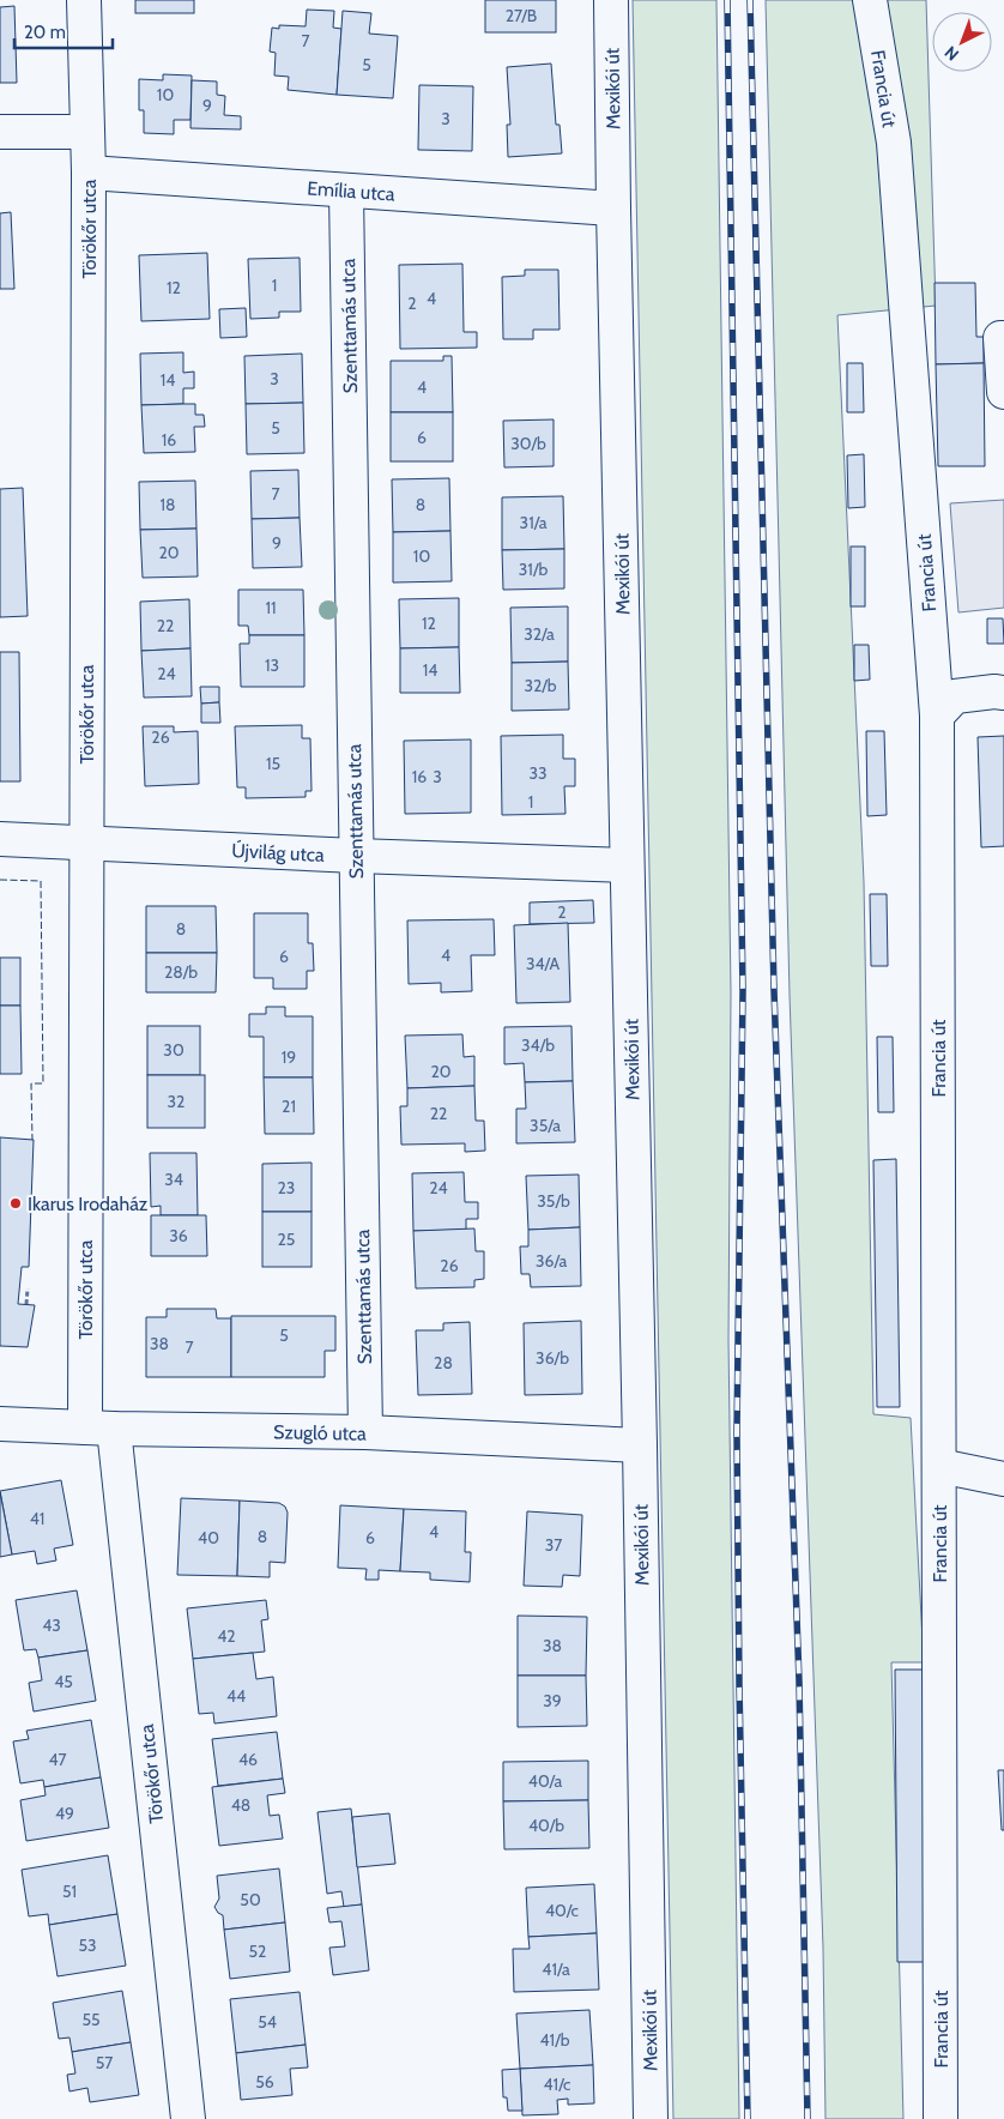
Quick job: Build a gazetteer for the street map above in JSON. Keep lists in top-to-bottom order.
{
  "streets": {
    "street": [
      "Mexikói út",
      "Francia út",
      "Emília utca",
      "Törökőr utca",
      "Szenttamás utca",
      "Újvilág utca",
      "Szugló utca"
    ]
  },
  "crossings": [
    ["Mexikói út", "Emília utca"],
    ["Mexikói út", "Újvilág utca"],
    ["Mexikói út", "Szugló utca"],
    ["Emília utca", "Törökőr utca"],
    ["Emília utca", "Szenttamás utca"],
    ["Törökőr utca", "Újvilág utca"],
    ["Törökőr utca", "Szugló utca"],
    ["Szenttamás utca", "Újvilág utca"],
    ["Szenttamás utca", "Szugló utca"]
  ],
  "places": ["Ikarus Irodaház"],
  "house_numbers": [
    "27/B",
    "7",
    "5",
    "10",
    "9",
    "3",
    "1",
    "12",
    "4",
    "2",
    "3",
    "14",
    "4",
    "5",
    "6",
    "16",
    "30/b",
    "7",
    "18",
    "8",
    "31/a",
    "9",
    "20",
    "10",
    "31/b",
    "11",
    "12",
    "22",
    "32/a",
    "13",
    "14",
    "24",
    "32/b",
    "26",
    "15",
    "33",
    "16",
    "3",
    "1",
    "2",
    "8",
    "4",
    "6",
    "34/A",
    "28/b",
    "34/b",
    "30",
    "19",
    "20",
    "32",
    "21",
    "22",
    "35/a",
    "34",
    "23",
    "24",
    "35/b",
    "36",
    "25",
    "36/a",
    "26",
    "5",
    "38",
    "7",
    "36/b",
    "28",
    "41",
    "4",
    "8",
    "40",
    "6",
    "37",
    "43",
    "42",
    "38",
    "45",
    "44",
    "39",
    "47",
    "46",
    "40/a",
    "48",
    "49",
    "40/b",
    "51",
    "50",
    "40/c",
    "53",
    "52",
    "41/a",
    "55",
    "54",
    "41/b",
    "57",
    "56",
    "41/c"
  ],
  "scale_bar": "20 m",
  "north": "bottom left"
}
